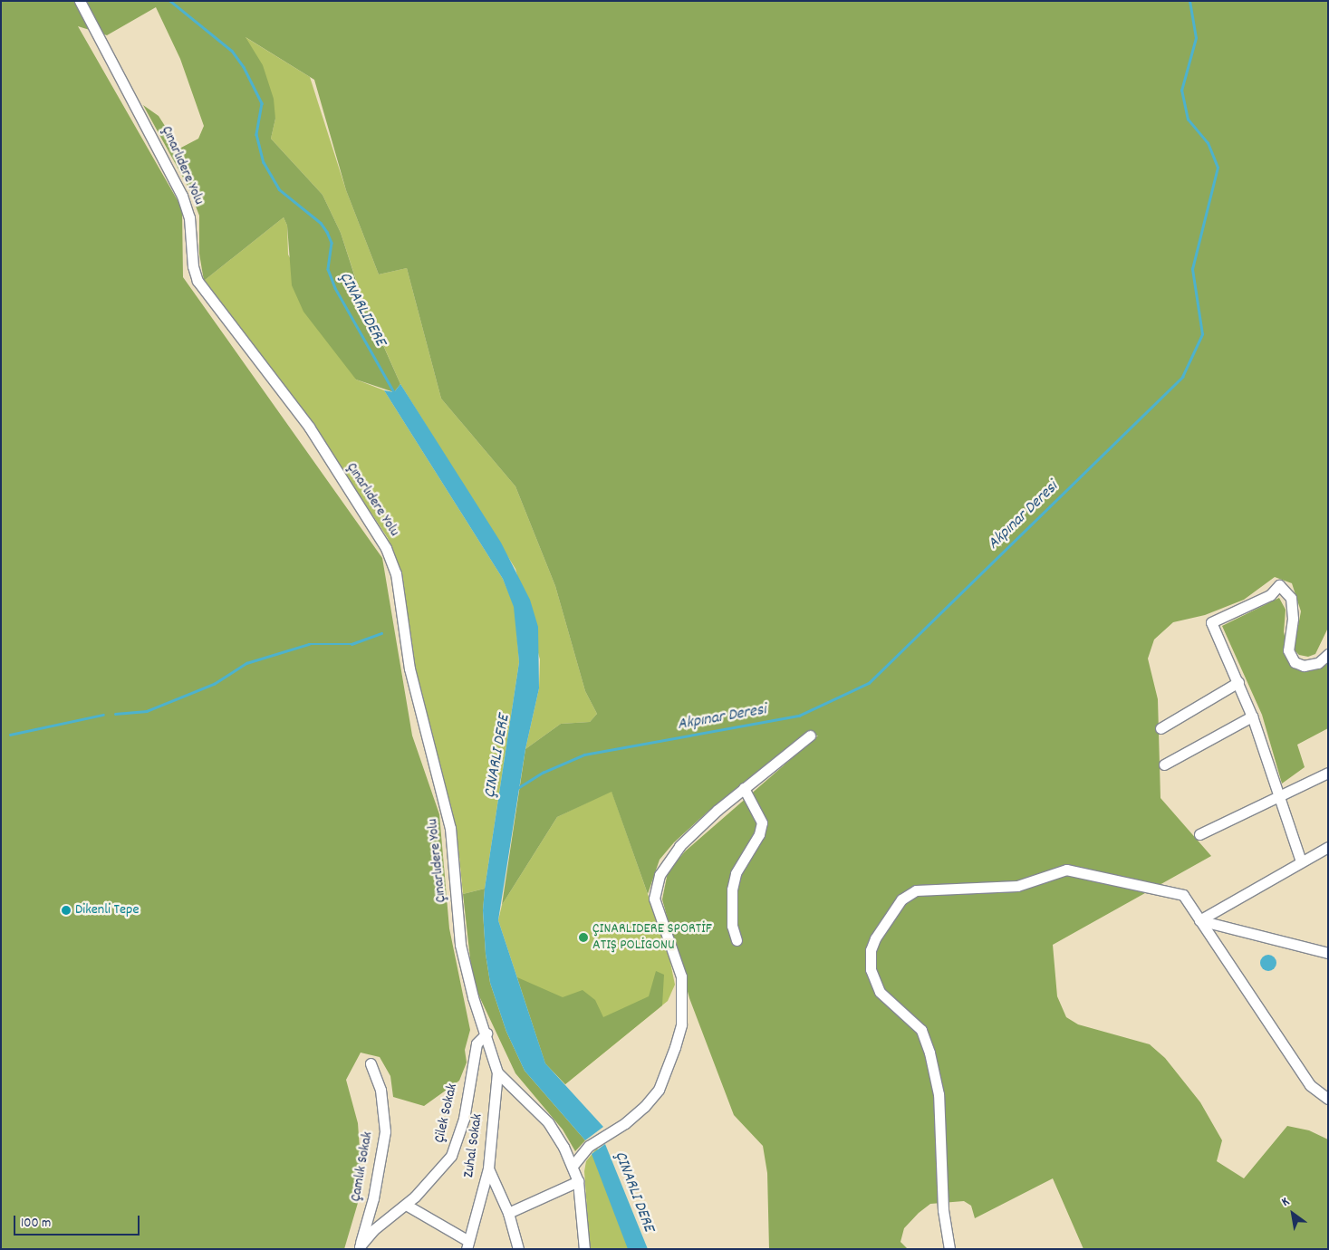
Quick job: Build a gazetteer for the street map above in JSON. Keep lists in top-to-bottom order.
{
  "streets": {
    "street": [
      "Çınarlıdere Yolu",
      "Çilek Sokak",
      "Zuhal Sokak",
      "Çamlık Sokak"
    ]
  },
  "crossings": [
    ["Çınarlıdere Yolu", "Çilek Sokak"],
    ["Çınarlıdere Yolu", "Zuhal Sokak"],
    ["Çilek Sokak", "Çamlık Sokak"]
  ],
  "water": ["ÇINARLIDERE", "Akpınar Deresi", "ÇINARLI DERE"],
  "places": ["Dikenli Tepe", "ÇINARLIDERE SPORTİF ATIŞ POLİGONU"],
  "scale_bar": "100 m",
  "north": "top left"
}
